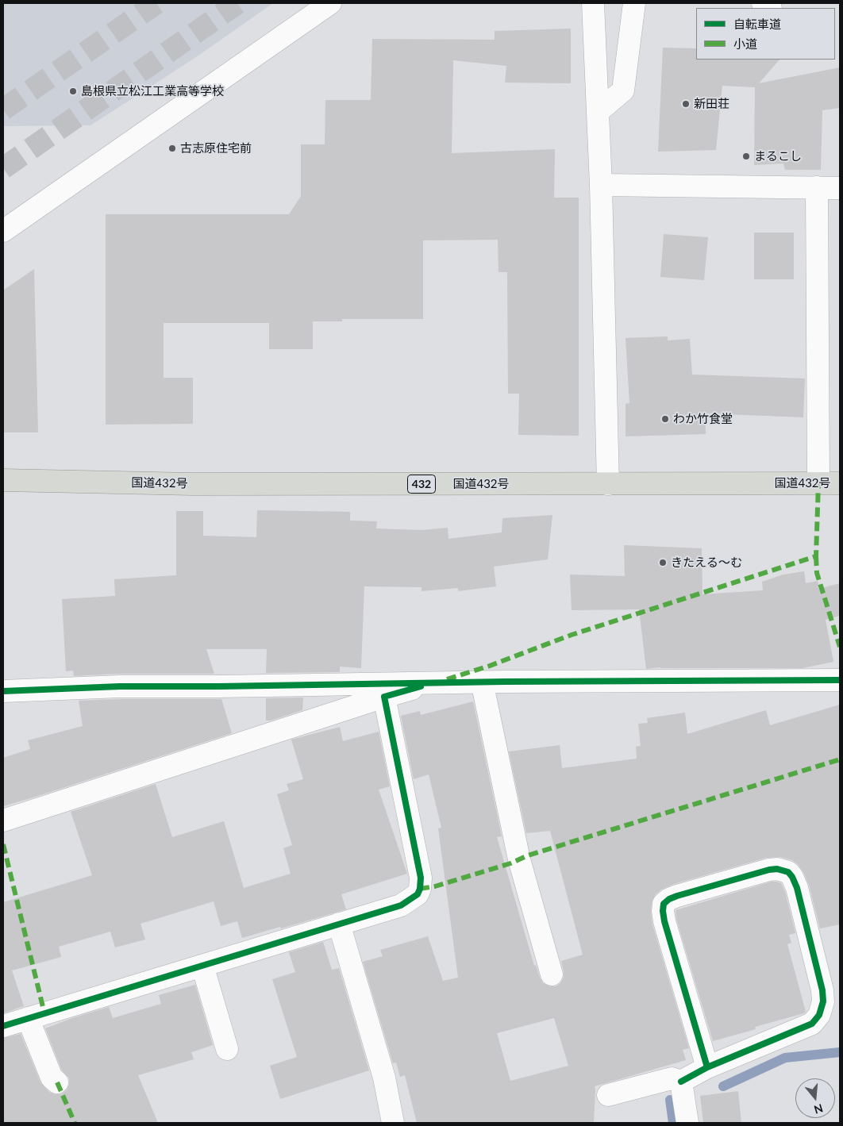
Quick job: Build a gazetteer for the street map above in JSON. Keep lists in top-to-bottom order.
{
  "streets": {
    "highway": ["国道432号", "432"]
  },
  "places": [
    "島根県立松江工業高等学校",
    "新田荘",
    "古志原住宅前",
    "まるこし",
    "わか竹食堂",
    "きたえる～む"
  ],
  "legend": ["自転車道", "小道"],
  "north": "bottom"
}
